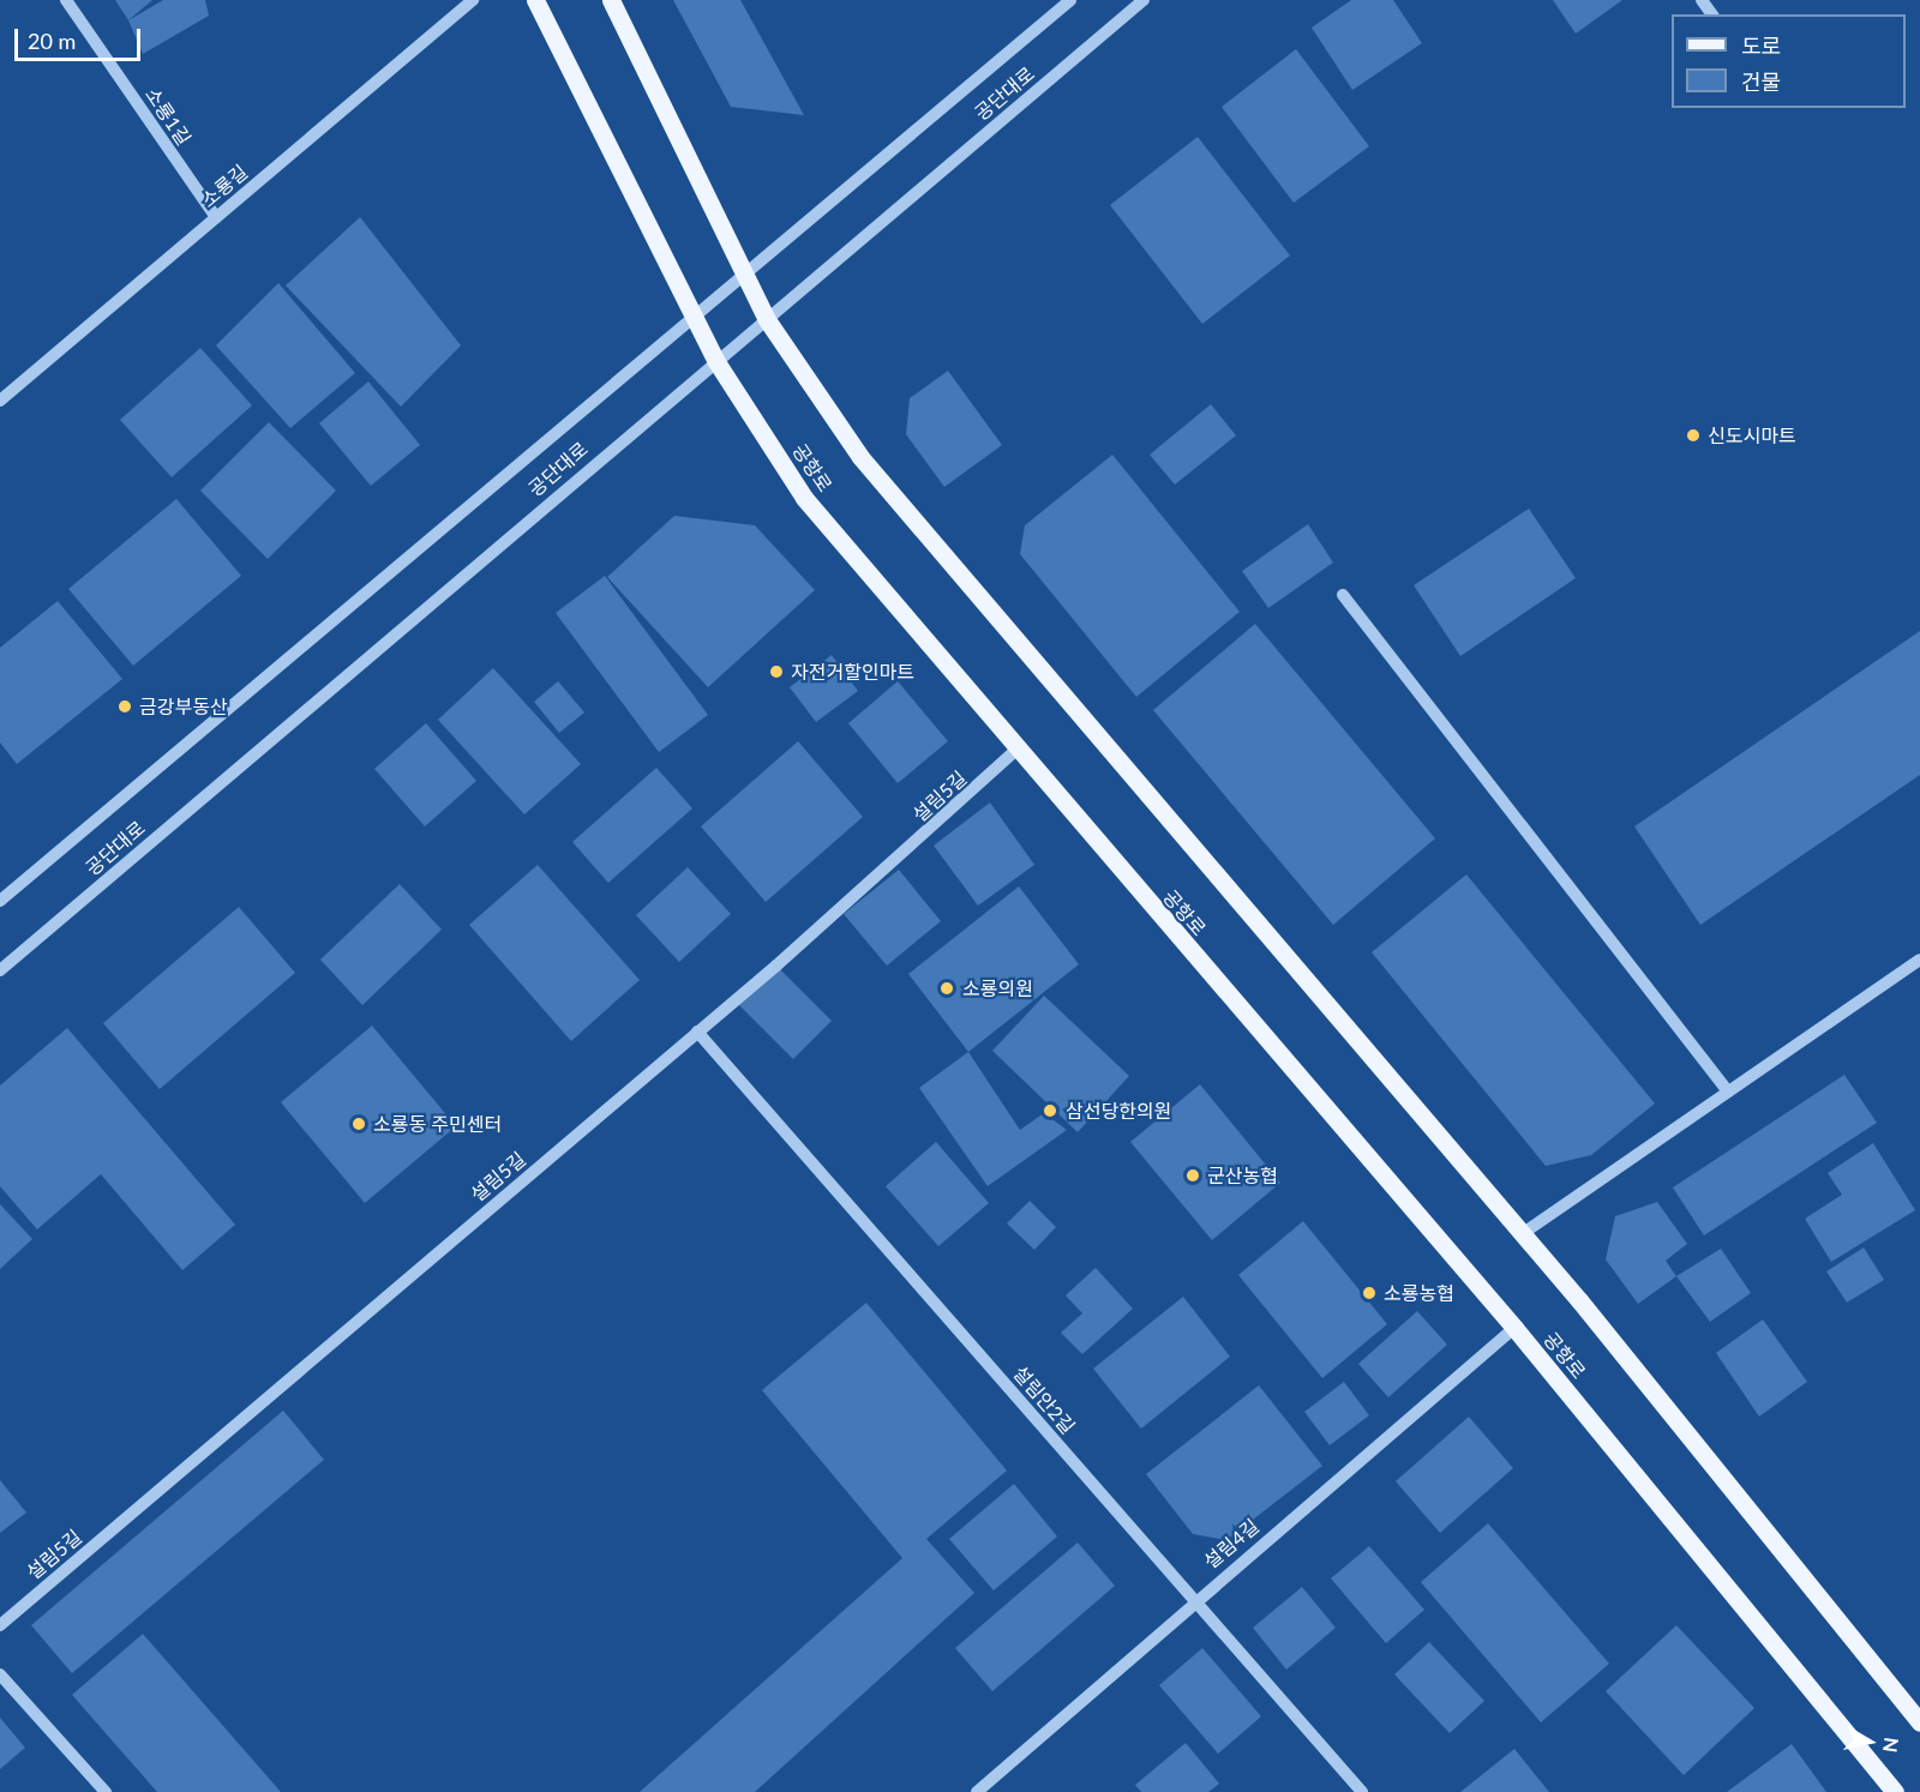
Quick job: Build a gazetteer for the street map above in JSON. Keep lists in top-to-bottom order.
{
  "streets": {
    "main road": ["공항로"],
    "street": [
      "공단대로",
      "소룡1길",
      "소룡길",
      "설림5길",
      "설림안2길",
      "설림4길"
    ]
  },
  "crossings": [
    ["공단대로", "공항로"],
    ["소룡1길", "소룡길"],
    ["공항로", "설림5길"],
    ["공항로", "설림4길"],
    ["설림5길", "설림안2길"],
    ["설림안2길", "설림4길"]
  ],
  "places": [
    "신도시마트",
    "자전거할인마트",
    "금강부동산",
    "소룡의원",
    "삼선당한의원",
    "소룡동 주민센터",
    "군산농협",
    "소룡농협"
  ],
  "legend": ["도로", "건물"],
  "scale_bar": "20 m",
  "north": "right"
}
